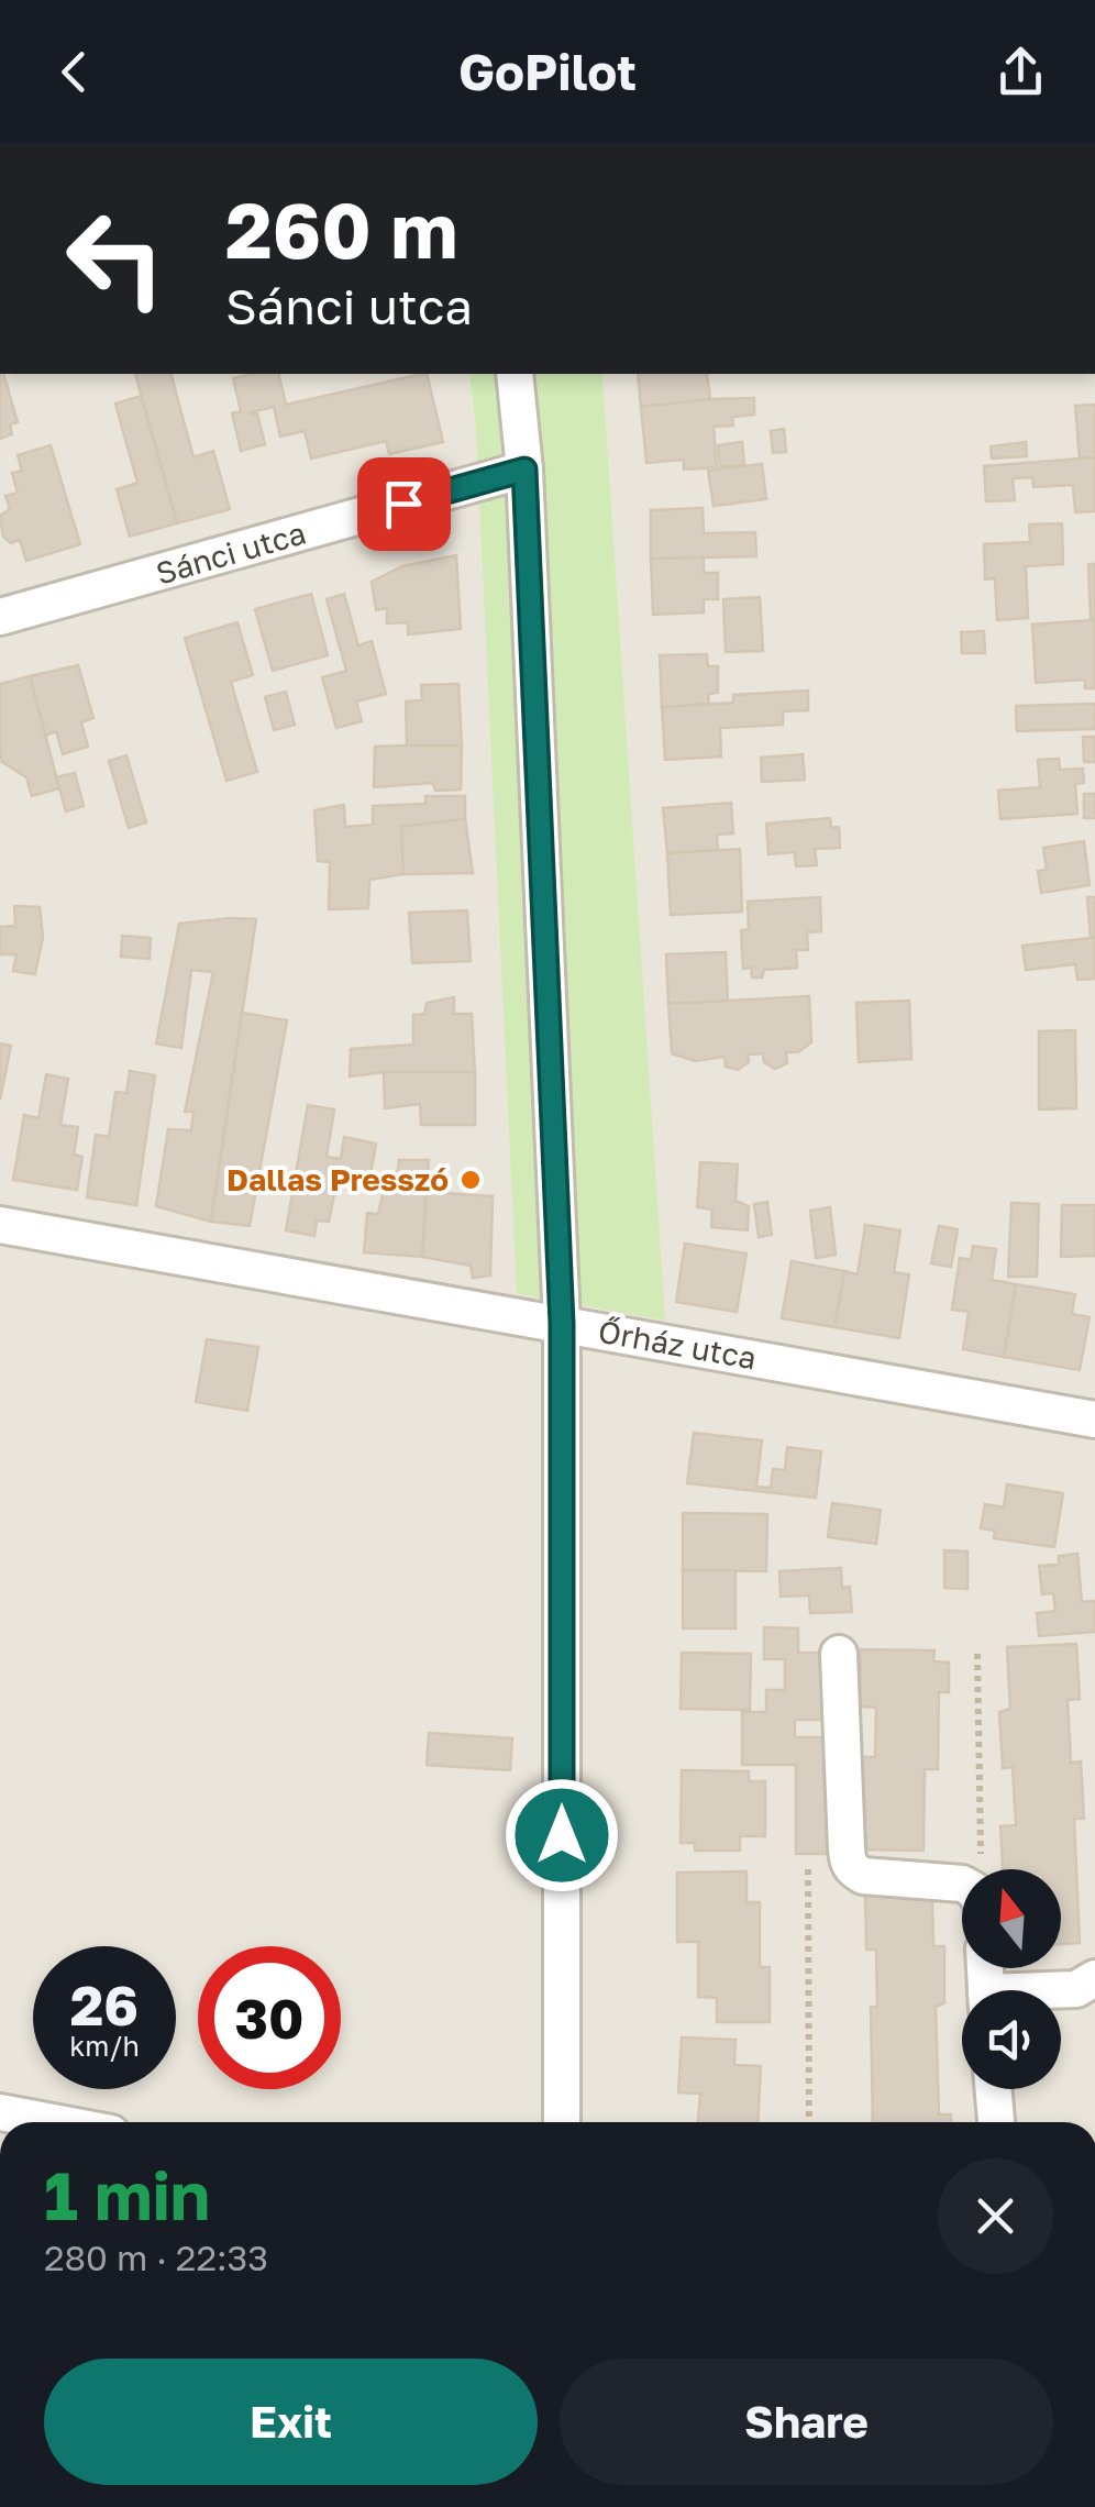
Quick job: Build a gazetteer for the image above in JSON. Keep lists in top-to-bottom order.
{
  "streets": {
    "street": ["Sánci utca", "Őrház utca"]
  },
  "places": ["Dallas Presszó"],
  "north": "top",
  "page": {
    "header": "GoPilot",
    "turn": ["260 m", "Sánci utca"],
    "speed": "26 km/h",
    "limit": "30",
    "heading": ["1 min", "280 m · 22:33"],
    "buttons": ["Exit", "Share"]
  }
}
